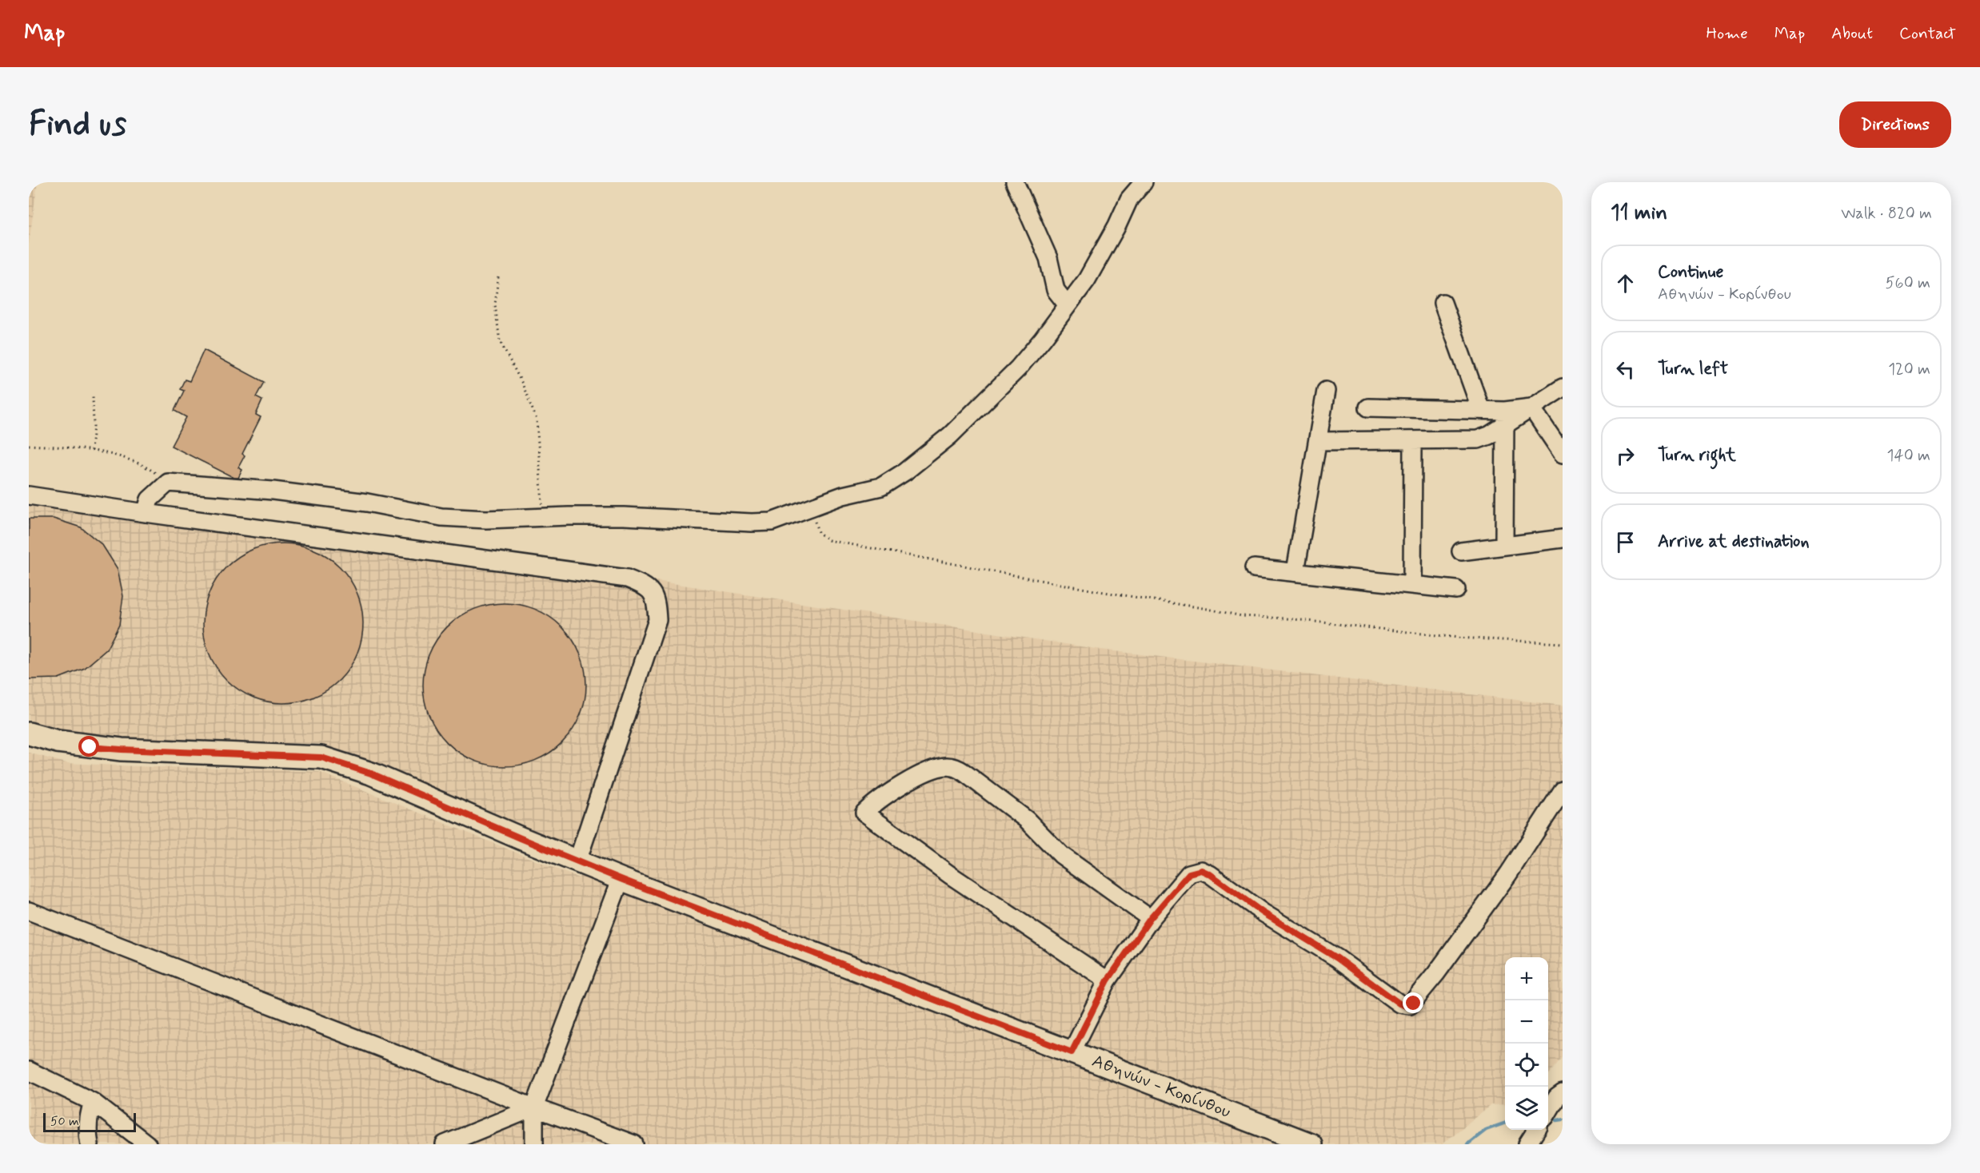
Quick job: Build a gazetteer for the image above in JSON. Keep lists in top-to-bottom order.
{
  "streets": {
    "main road": ["Αθηνών - Κορίνθου"]
  },
  "scale_bar": "50 m",
  "page": {
    "header": "Map",
    "nav": [
      "Home",
      "Map",
      "About",
      "Contact"
    ],
    "buttons": "Directions",
    "title": "Find us",
    "heading": ["11 min", "Walk · 820 m"],
    "list": [
      ["Continue", "Αθηνών - Κορίνθου", "560 m"],
      ["Turn left", "120 m"],
      ["Turn right", "140 m"],
      "Arrive at destination"
    ],
    "map_buttons": ["+", "−"],
    "scale": "50 m"
  }
}
